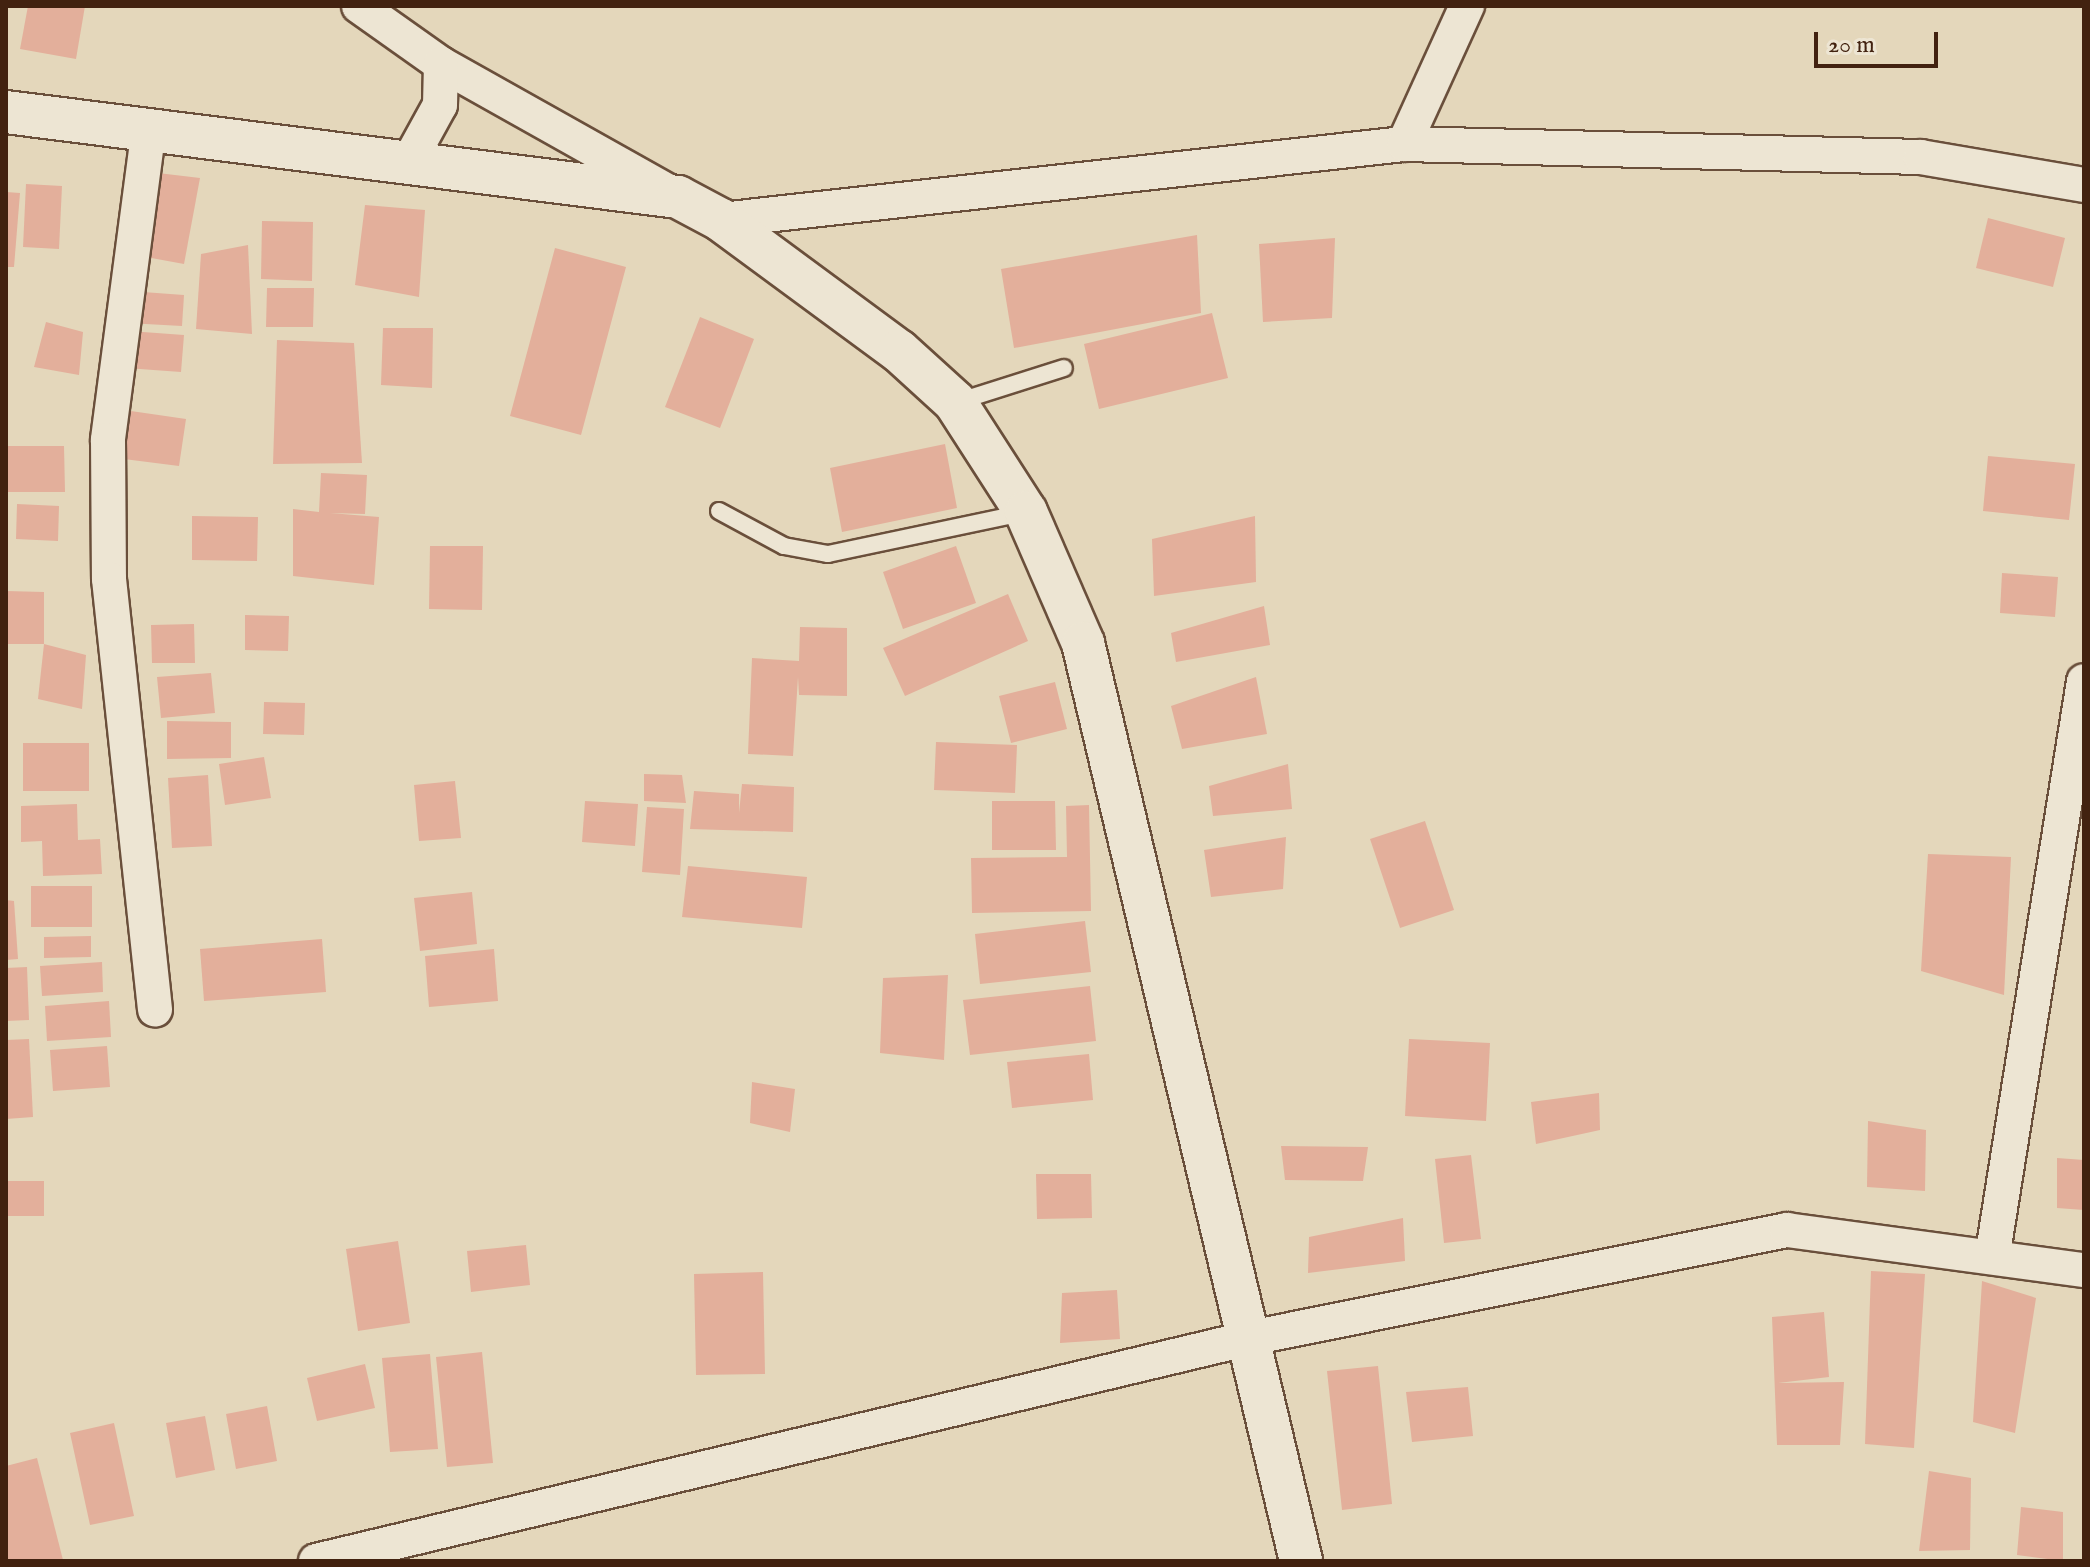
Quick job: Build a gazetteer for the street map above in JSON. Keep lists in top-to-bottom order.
{
  "scale_bar": "20 m"
}
